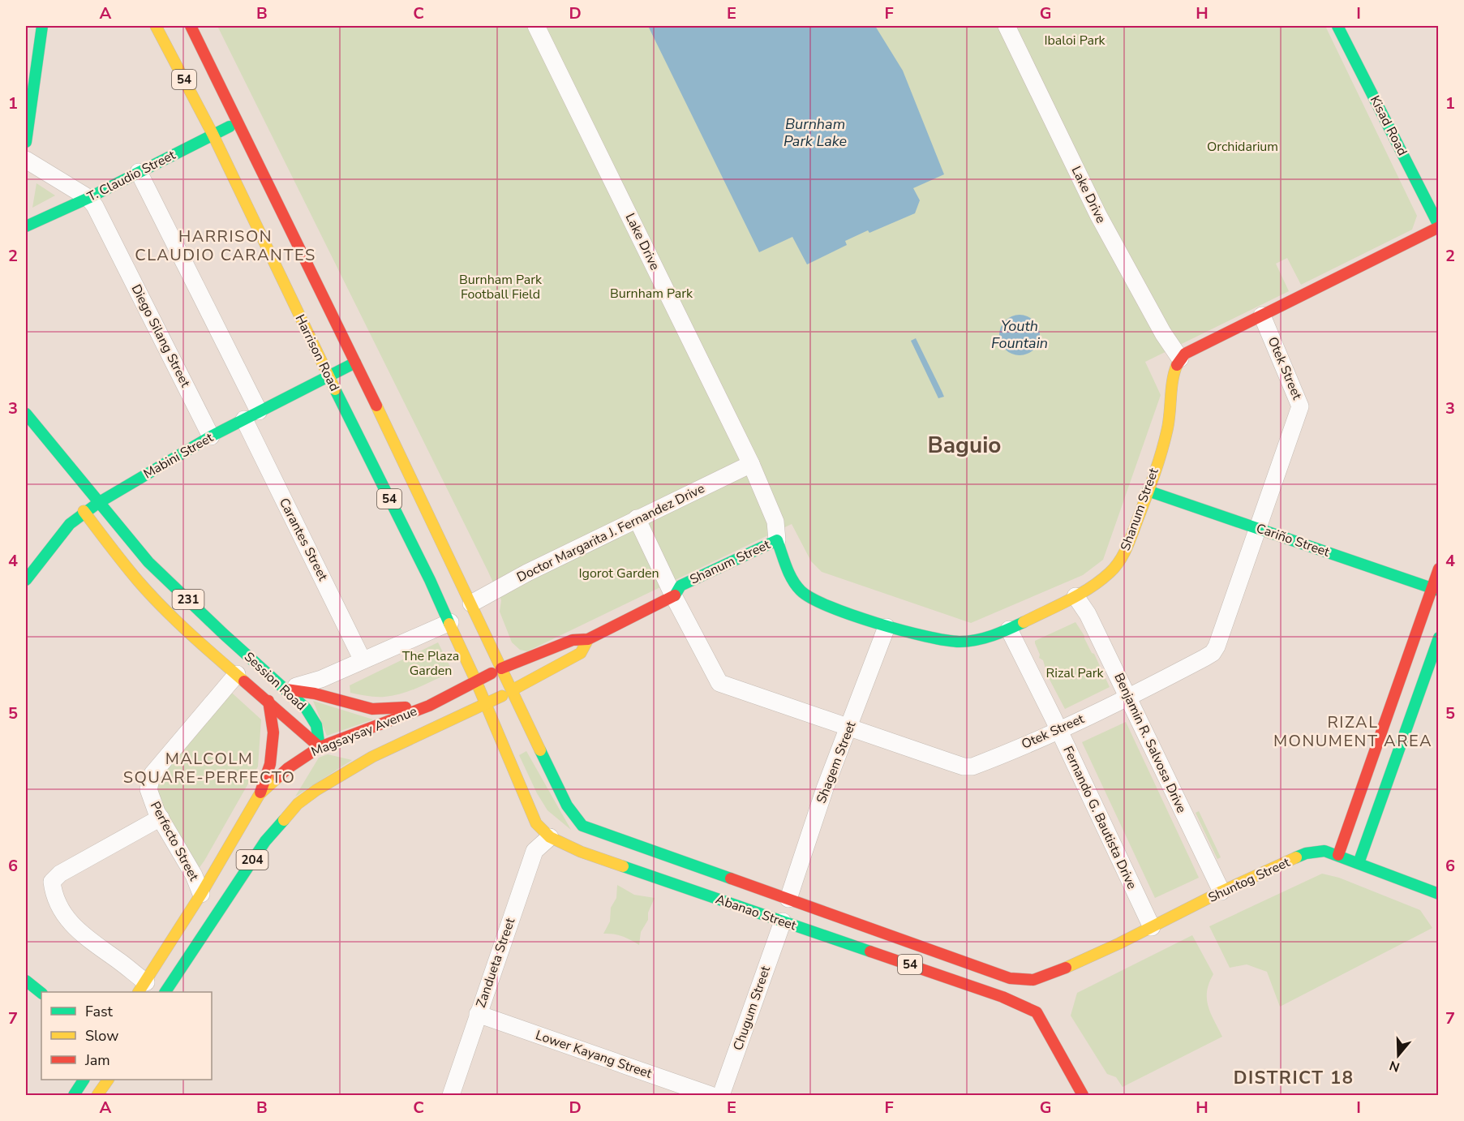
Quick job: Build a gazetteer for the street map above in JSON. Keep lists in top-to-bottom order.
{
  "streets": {
    "main road": [
      "54",
      "Kisad Road",
      "T. Claudio Street",
      "Harrison Road",
      "Mabini Street",
      "Shanum Street",
      "Cariño Street",
      "231",
      "Session Road",
      "Magsaysay Avenue",
      "204",
      "Shuntog Street",
      "Abanao Street"
    ],
    "street": [
      "Lake Drive",
      "Diego Silang Street",
      "Otek Street",
      "Doctor Margarita J. Fernandez Drive",
      "Carantes Street",
      "Benjamin R. Salvosa Drive",
      "Shagem Street",
      "Fernando G. Bautista Drive",
      "Perfecto Street",
      "Zandueta Street",
      "Chugum Street",
      "Lower Kayang Street"
    ]
  },
  "crossings": [
    ["54", "T. Claudio Street"],
    ["54", "Mabini Street"],
    ["54", "Shanum Street"],
    ["54", "Doctor Margarita J. Fernandez Drive"],
    ["54", "Magsaysay Avenue"],
    ["54", "Abanao Street"],
    ["T. Claudio Street", "Diego Silang Street"],
    ["T. Claudio Street", "Harrison Road"],
    ["T. Claudio Street", "Carantes Street"],
    ["Lake Drive", "Shanum Street"],
    ["Lake Drive", "Doctor Margarita J. Fernandez Drive"],
    ["Diego Silang Street", "Mabini Street"],
    ["Harrison Road", "Mabini Street"],
    ["Harrison Road", "Magsaysay Avenue"],
    ["Harrison Road", "Abanao Street"],
    ["Otek Street", "Shanum Street"],
    ["Otek Street", "Doctor Margarita J. Fernandez Drive"],
    ["Otek Street", "Cariño Street"],
    ["Otek Street", "Benjamin R. Salvosa Drive"],
    ["Otek Street", "Shagem Street"],
    ["Otek Street", "Fernando G. Bautista Drive"],
    ["Mabini Street", "Carantes Street"],
    ["Mabini Street", "Session Road"],
    ["Shanum Street", "Cariño Street"],
    ["Shanum Street", "Magsaysay Avenue"],
    ["Shanum Street", "Benjamin R. Salvosa Drive"],
    ["Shanum Street", "Shagem Street"],
    ["Shanum Street", "Fernando G. Bautista Drive"],
    ["Shanum Street", "Abanao Street"],
    ["Session Road", "Magsaysay Avenue"],
    ["Session Road", "Perfecto Street"],
    ["Magsaysay Avenue", "Perfecto Street"],
    ["Magsaysay Avenue", "Abanao Street"],
    ["Benjamin R. Salvosa Drive", "Shuntog Street"],
    ["Shagem Street", "Abanao Street"],
    ["Fernando G. Bautista Drive", "Shuntog Street"],
    ["Shuntog Street", "Abanao Street"],
    ["Abanao Street", "Zandueta Street"],
    ["Abanao Street", "Chugum Street"],
    ["Zandueta Street", "Lower Kayang Street"]
  ],
  "districts": [
    "HARRISON CLAUDIO CARANTES",
    "Baguio",
    "RIZAL MONUMENT AREA",
    "MALCOLM SQUARE-PERFECTO",
    "DISTRICT 18"
  ],
  "water": ["Burnham Park Lake", "Youth Fountain"],
  "parks": [
    "Ibaloi Park",
    "Orchidarium",
    "Burnham Park Football Field",
    "Burnham Park",
    "Igorot Garden",
    "The Plaza Garden",
    "Rizal Park"
  ],
  "legend": ["Fast", "Slow", "Jam"],
  "north": "bottom",
  "grid": {
    "columns": [
      "A",
      "B",
      "C",
      "D",
      "E",
      "F",
      "G",
      "H",
      "I"
    ],
    "rows": [
      "1",
      "2",
      "3",
      "4",
      "5",
      "6",
      "7"
    ]
  }
}
